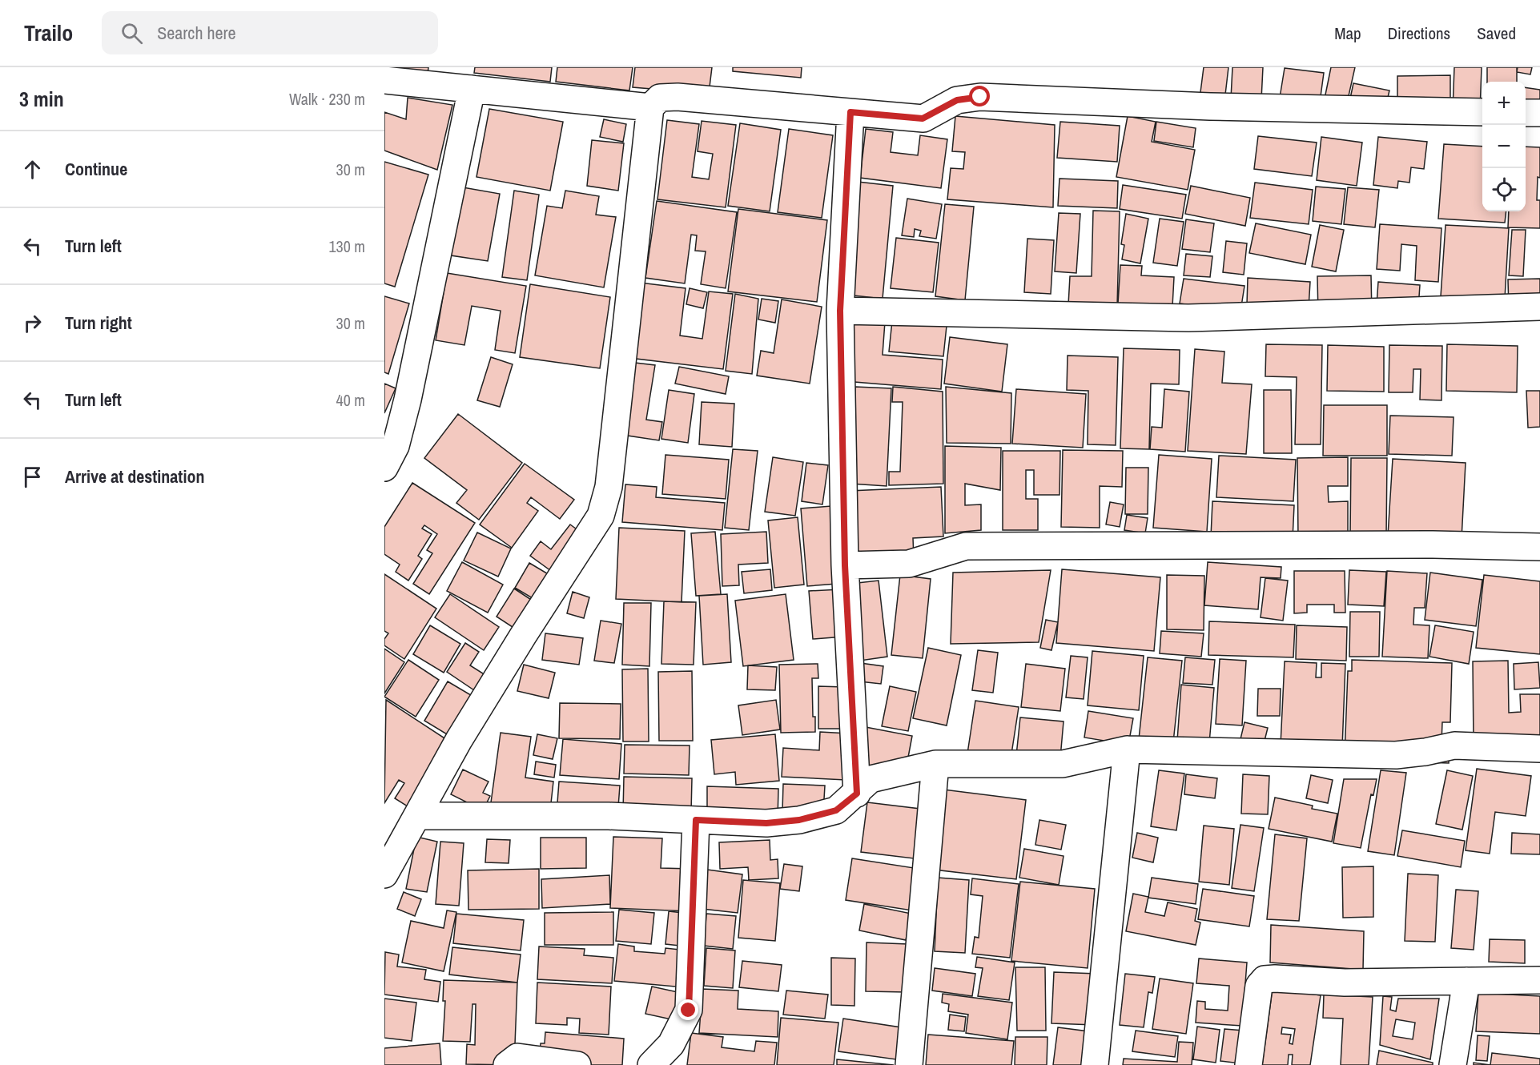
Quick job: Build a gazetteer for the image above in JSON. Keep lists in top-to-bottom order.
{
  "page": {
    "header": "Trailo",
    "search": "Search here",
    "nav": ["Map", "Directions", "Saved"],
    "heading": ["3 min", "Walk · 230 m"],
    "map_buttons": ["+", "−"],
    "list": [
      ["Continue", "30 m"],
      ["Turn left", "130 m"],
      ["Turn right", "30 m"],
      ["Turn left", "40 m"],
      "Arrive at destination"
    ]
  }
}
